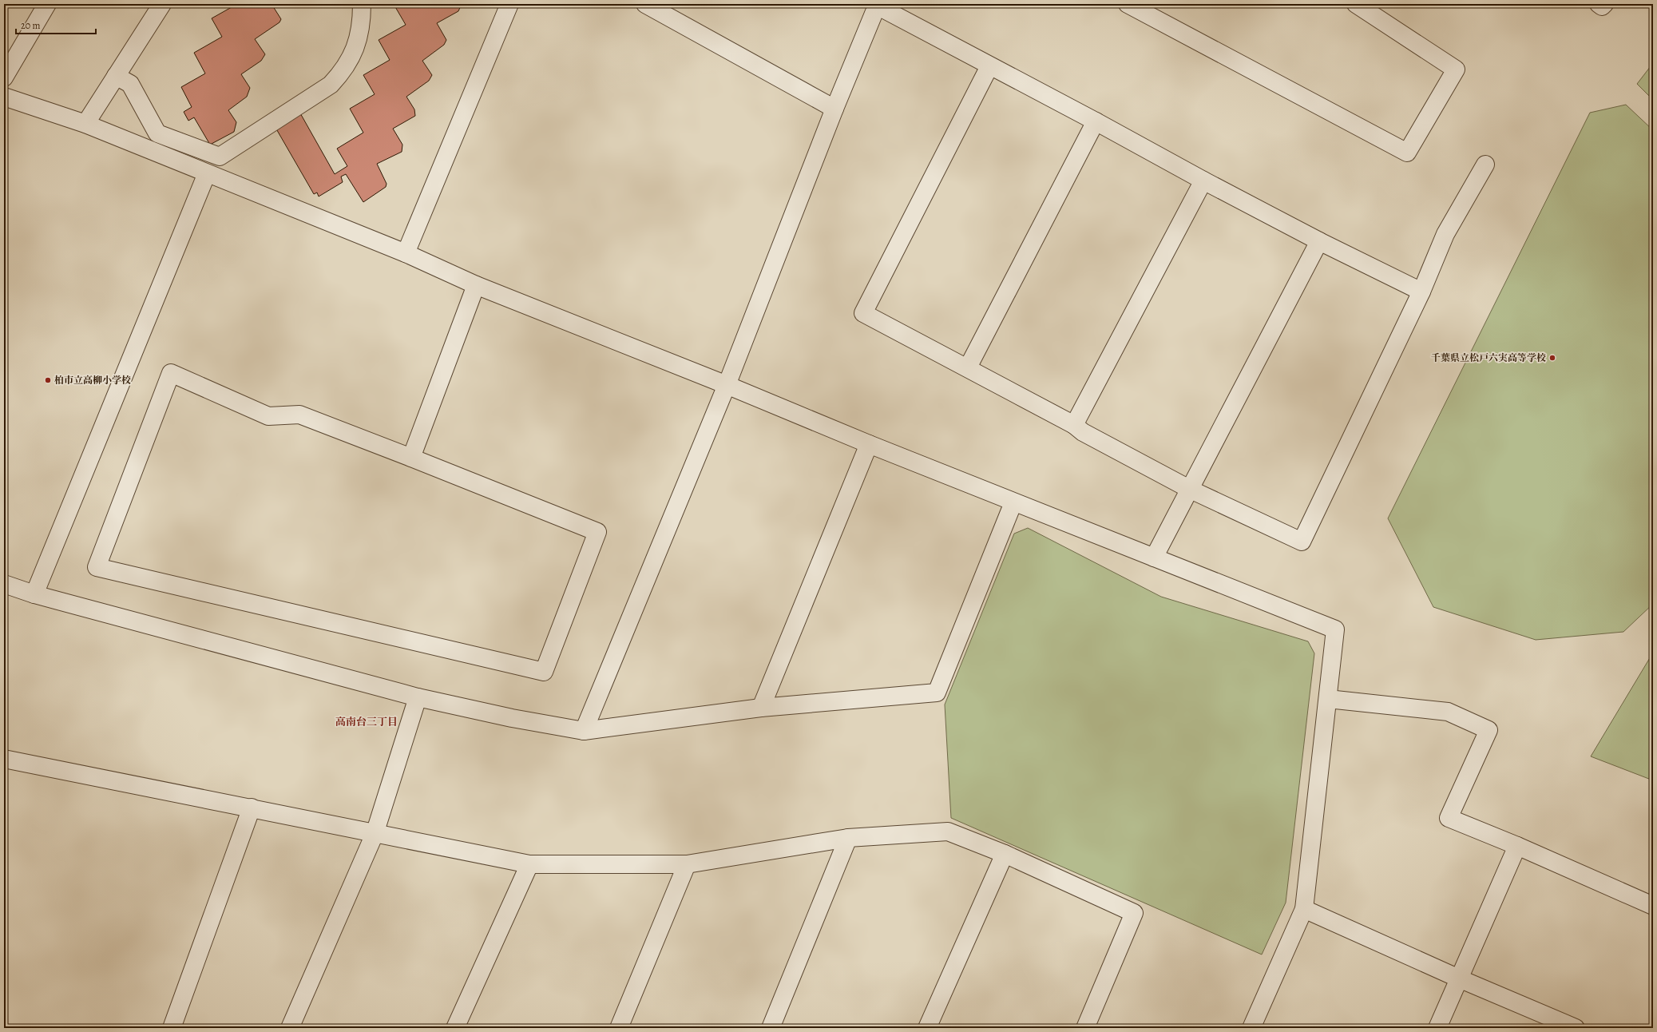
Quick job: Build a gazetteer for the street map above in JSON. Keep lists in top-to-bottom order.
{
  "districts": ["高南台三丁目"],
  "places": ["千葉県立松戸六実高等学校", "柏市立高柳小学校"],
  "scale_bar": "20 m"
}
